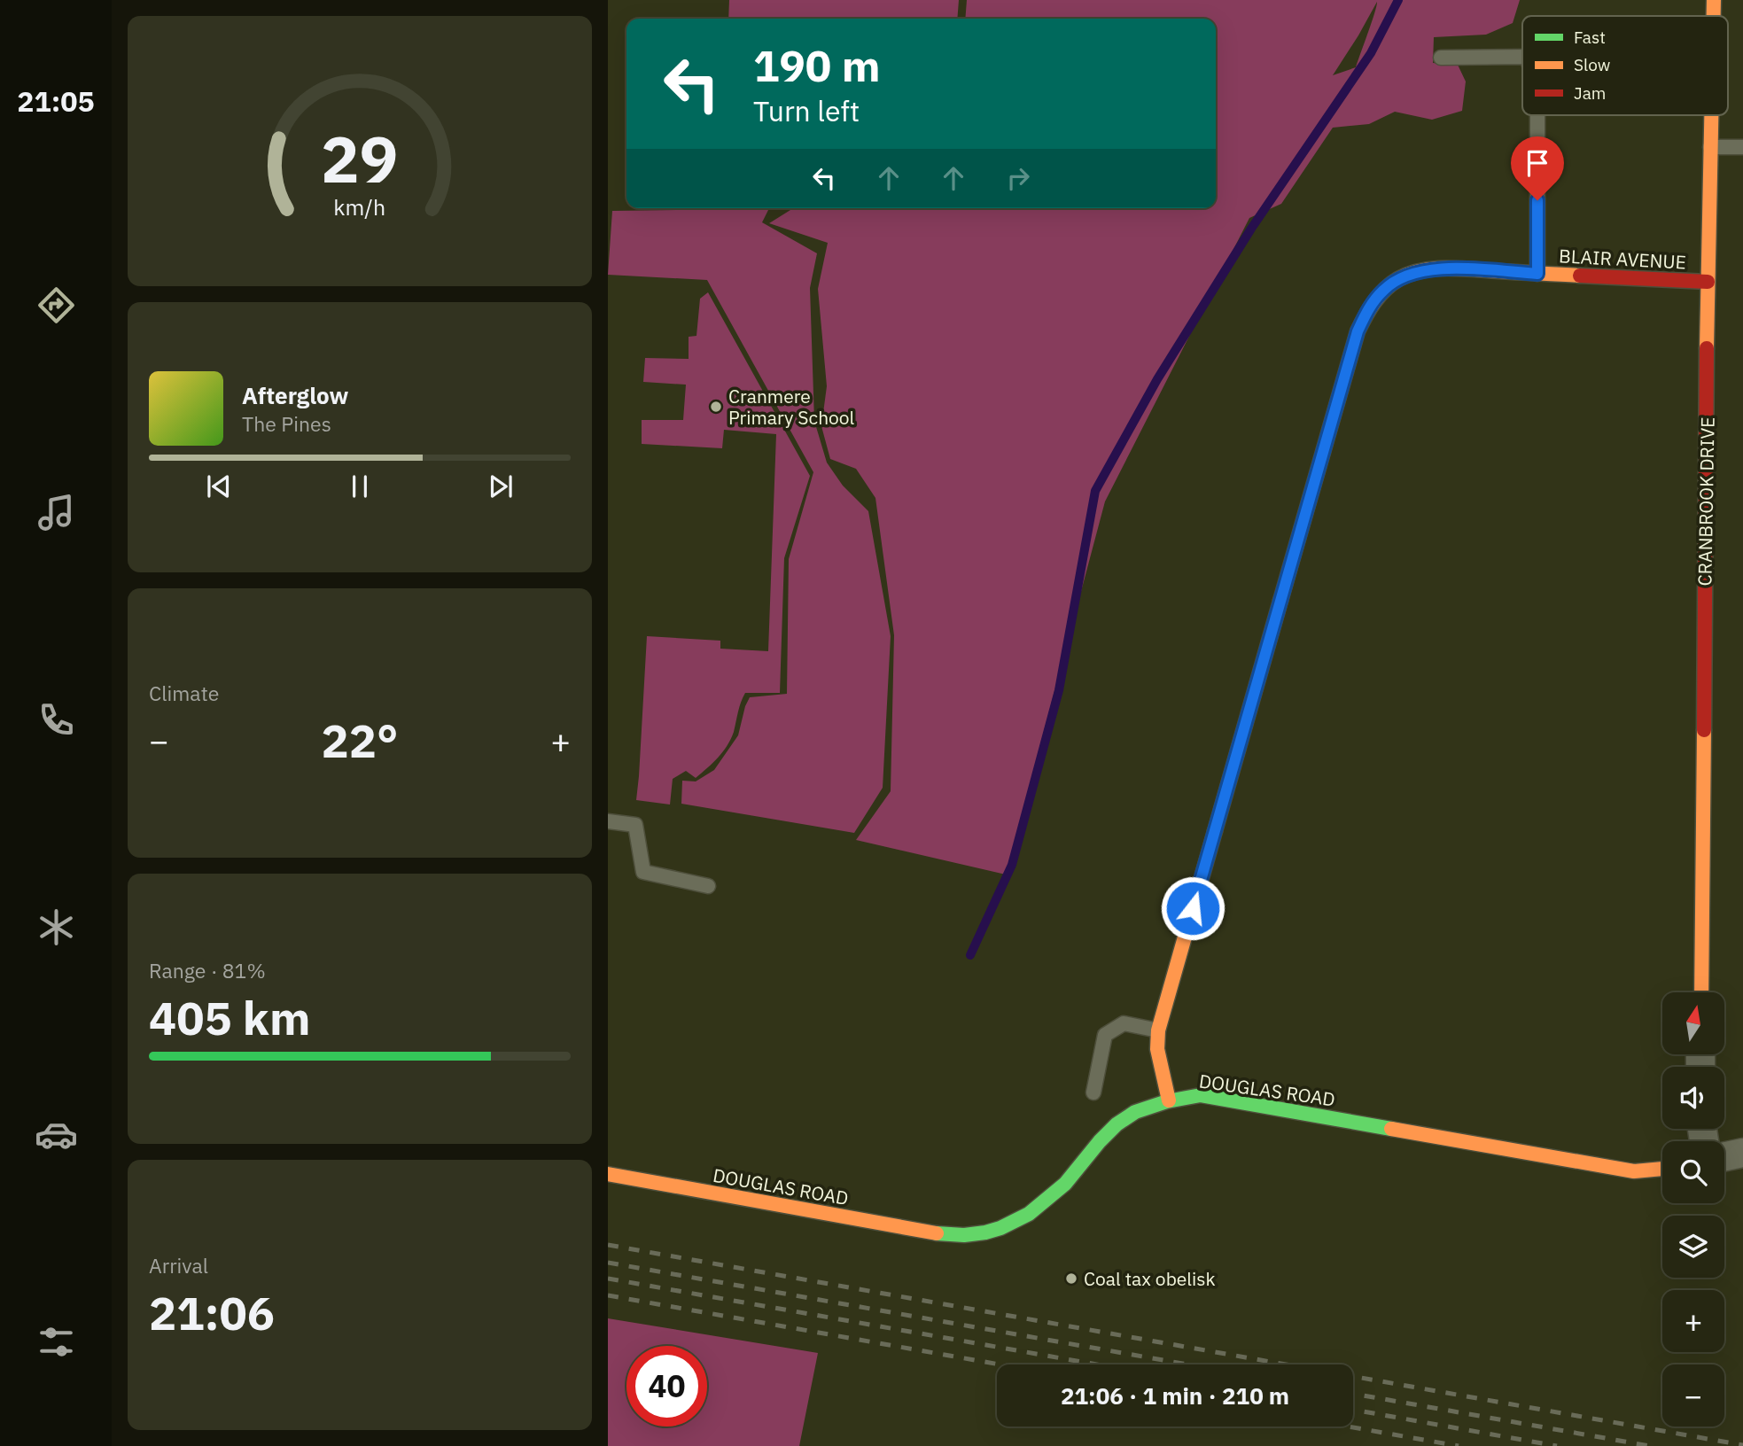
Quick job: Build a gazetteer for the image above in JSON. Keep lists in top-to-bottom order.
{
  "streets": {
    "street": ["BLAIR AVENUE", "CRANBROOK DRIVE", "DOUGLAS ROAD"]
  },
  "crossings": [
    ["BLAIR AVENUE", "CRANBROOK DRIVE"],
    ["BLAIR AVENUE", "DOUGLAS ROAD"]
  ],
  "places": ["Cranmere Primary School", "Coal tax obelisk"],
  "legend": ["Fast", "Slow", "Jam"],
  "north": "top",
  "page": {
    "tabs": "21:05",
    "turn": ["190 m", "Turn left"],
    "song": ["Afterglow", "The Pines"],
    "tile": [
      "Climate",
      ["Range · 81%", "405 km"],
      ["Arrival", "21:06"]
    ],
    "heat": ["−", "22°", "+"],
    "map_buttons": ["+", "−"],
    "limit": "40",
    "trip": "21:06 · 1 min · 210 m",
    "gauge": ["29", "km/h"]
  }
}
